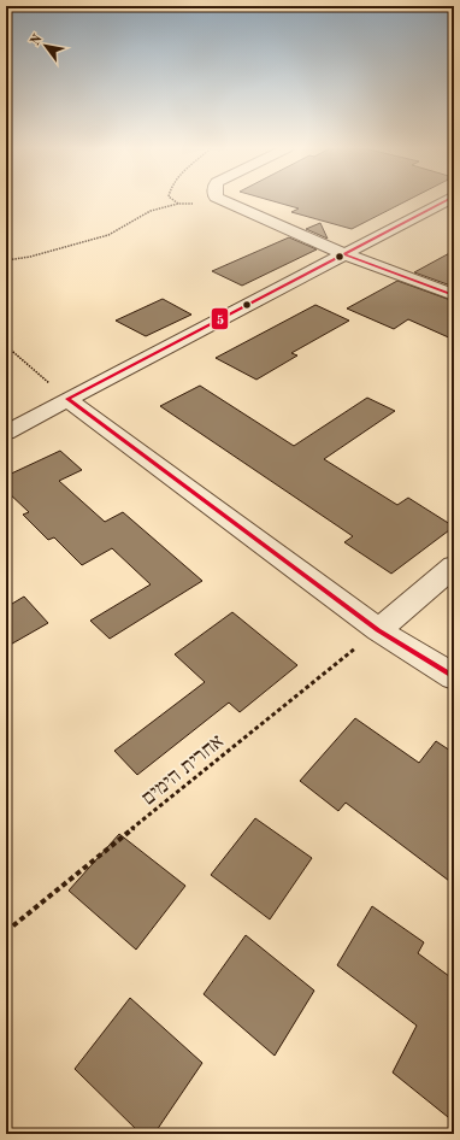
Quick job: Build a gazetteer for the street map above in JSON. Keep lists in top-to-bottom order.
{
  "streets": {
    "path": ["אחרית הימים"]
  },
  "lines": ["transit line 5"],
  "north": "top left"
}
